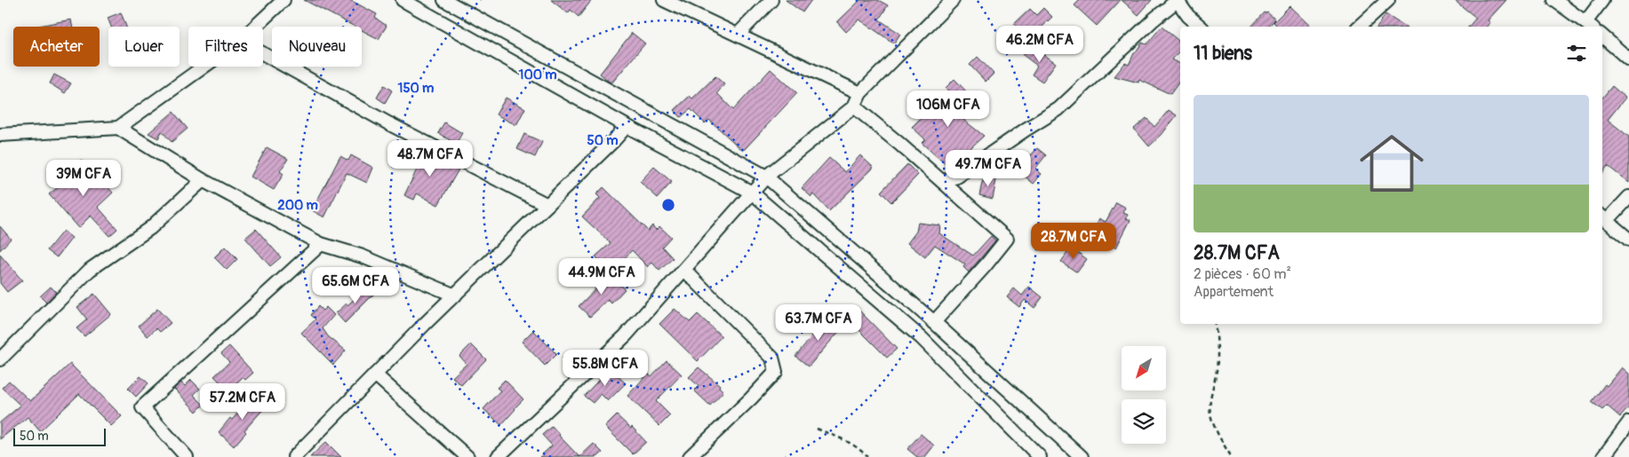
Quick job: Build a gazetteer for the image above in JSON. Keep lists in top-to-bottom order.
{
  "scale_bar": "50 m",
  "north": "bottom left",
  "page": {
    "price": [
      "46.2M CFA",
      "106M CFA",
      "48.7M CFA",
      "49.7M CFA",
      "39M CFA",
      "28.7M CFA",
      "44.9M CFA",
      "65.6M CFA",
      "63.7M CFA",
      "55.8M CFA",
      "57.2M CFA"
    ],
    "chip": [
      "Acheter",
      "Louer",
      "Filtres",
      "Nouveau"
    ],
    "heading": "11 biens",
    "list": [
      {
        "name": "28.7M CFA",
        "note": "2 pièces · 60 m² · Appartement"
      }
    ],
    "scale": "50 m"
  },
  "rings": [
    "100 m",
    "150 m",
    "50 m",
    "200 m"
  ]
}
